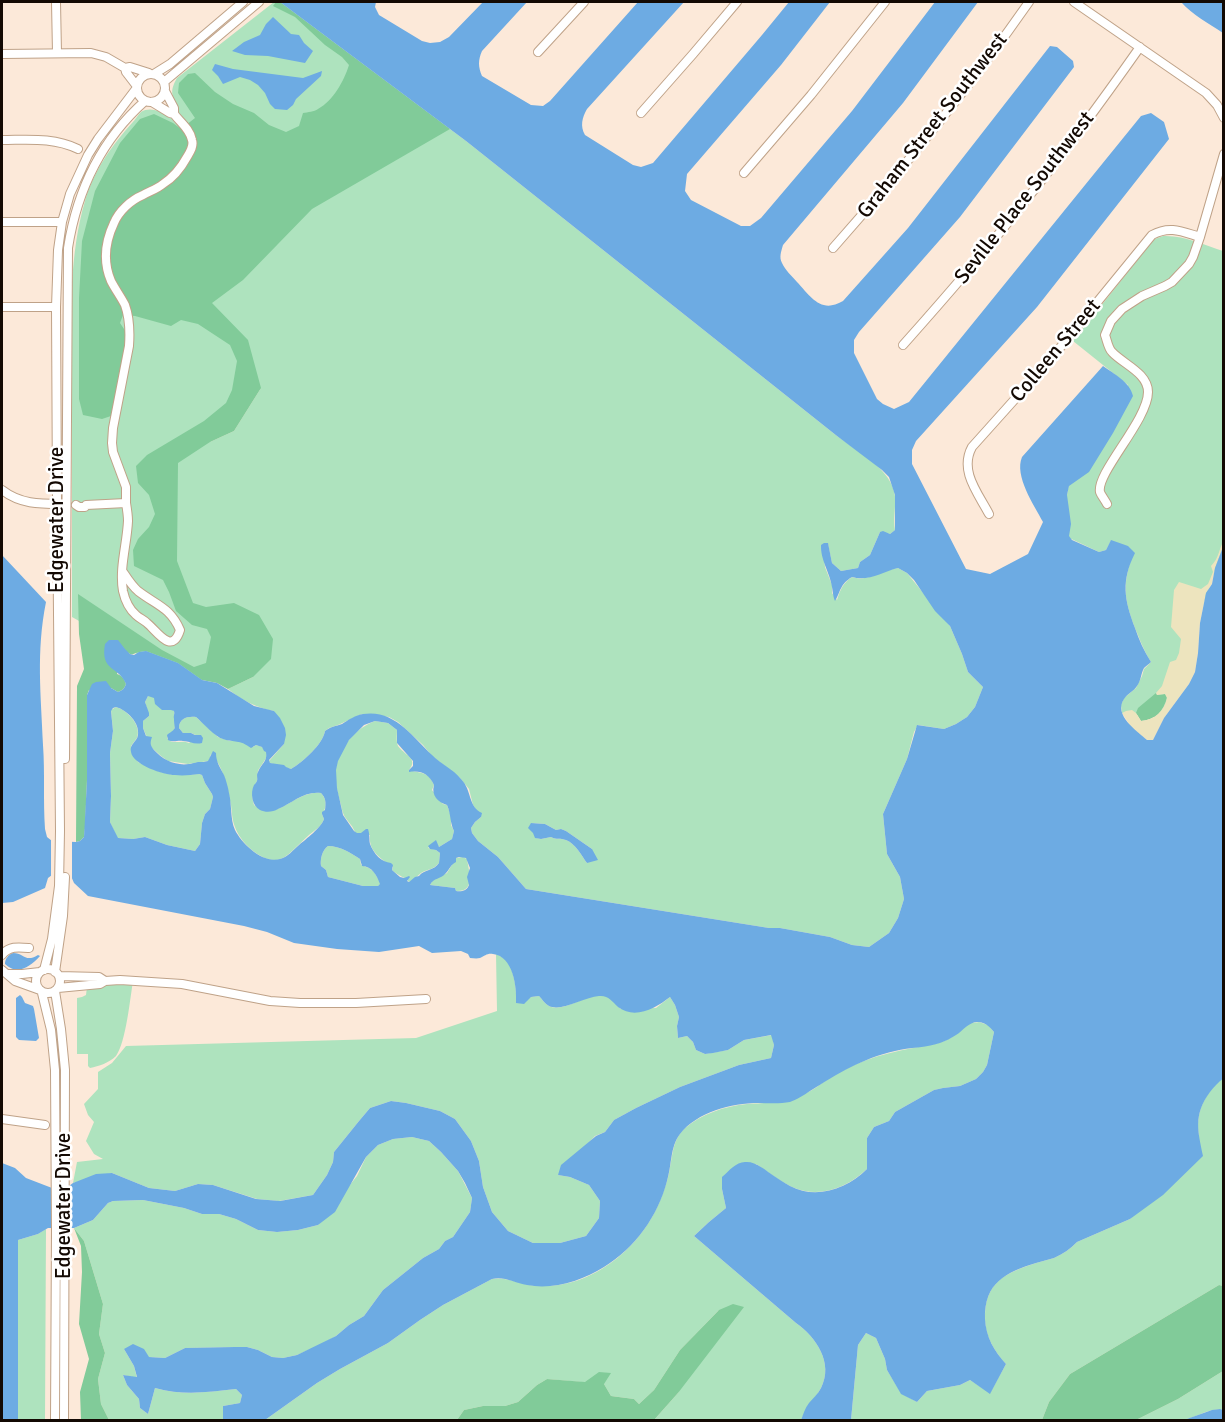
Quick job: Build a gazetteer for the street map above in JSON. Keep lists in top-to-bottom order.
{
  "streets": {
    "street": [
      "Graham Street Southwest",
      "Seville Place Southwest",
      "Colleen Street",
      "Edgewater Drive"
    ]
  }
}
